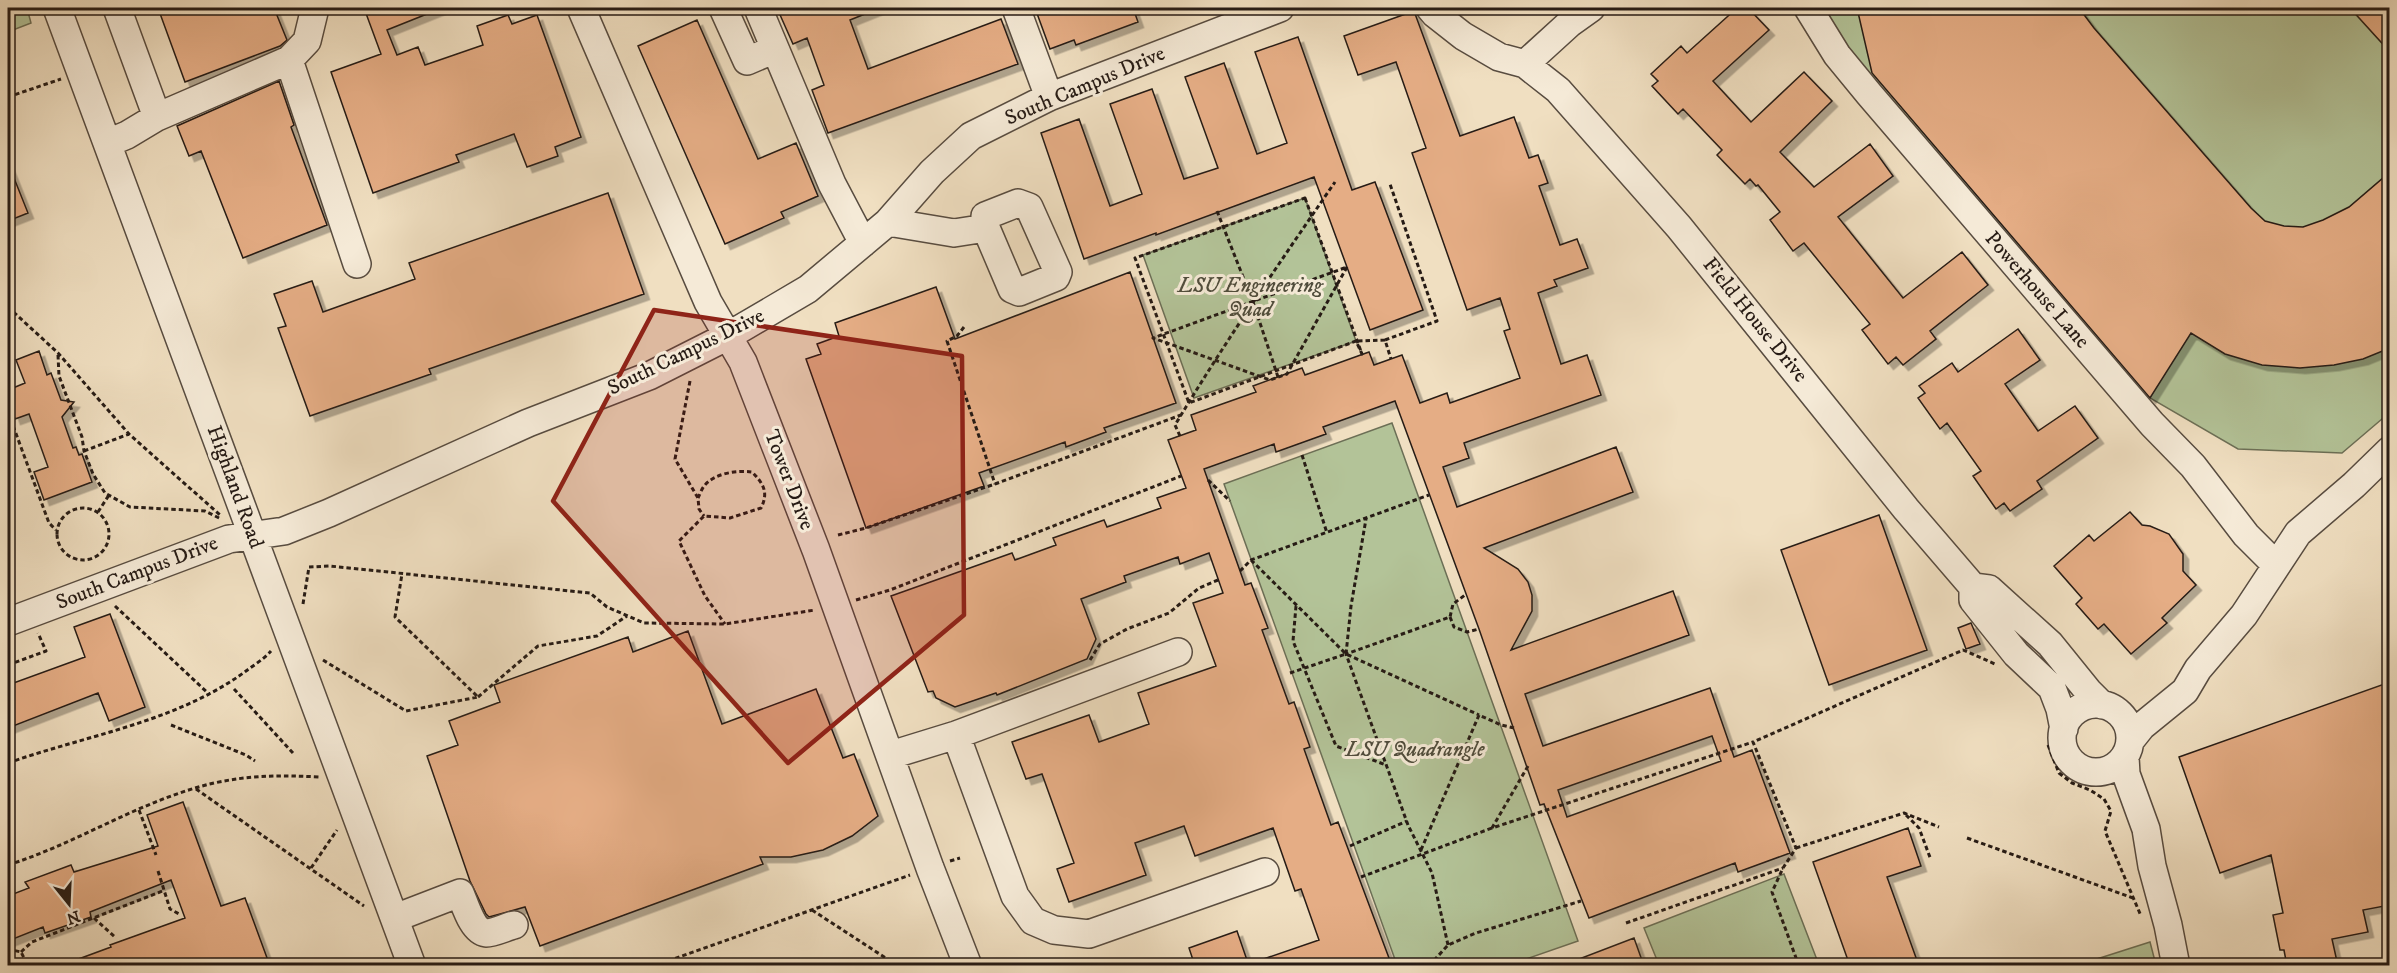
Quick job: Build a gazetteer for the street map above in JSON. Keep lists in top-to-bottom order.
{
  "streets": {
    "street": [
      "South Campus Drive",
      "Powerhouse Lane",
      "Field House Drive",
      "Tower Drive",
      "Highland Road"
    ]
  },
  "crossings": [
    ["South Campus Drive", "Tower Drive"],
    ["South Campus Drive", "Highland Road"]
  ],
  "parks": ["LSU Engineering Quad", "LSU Quadrangle"],
  "north": "bottom"
}
